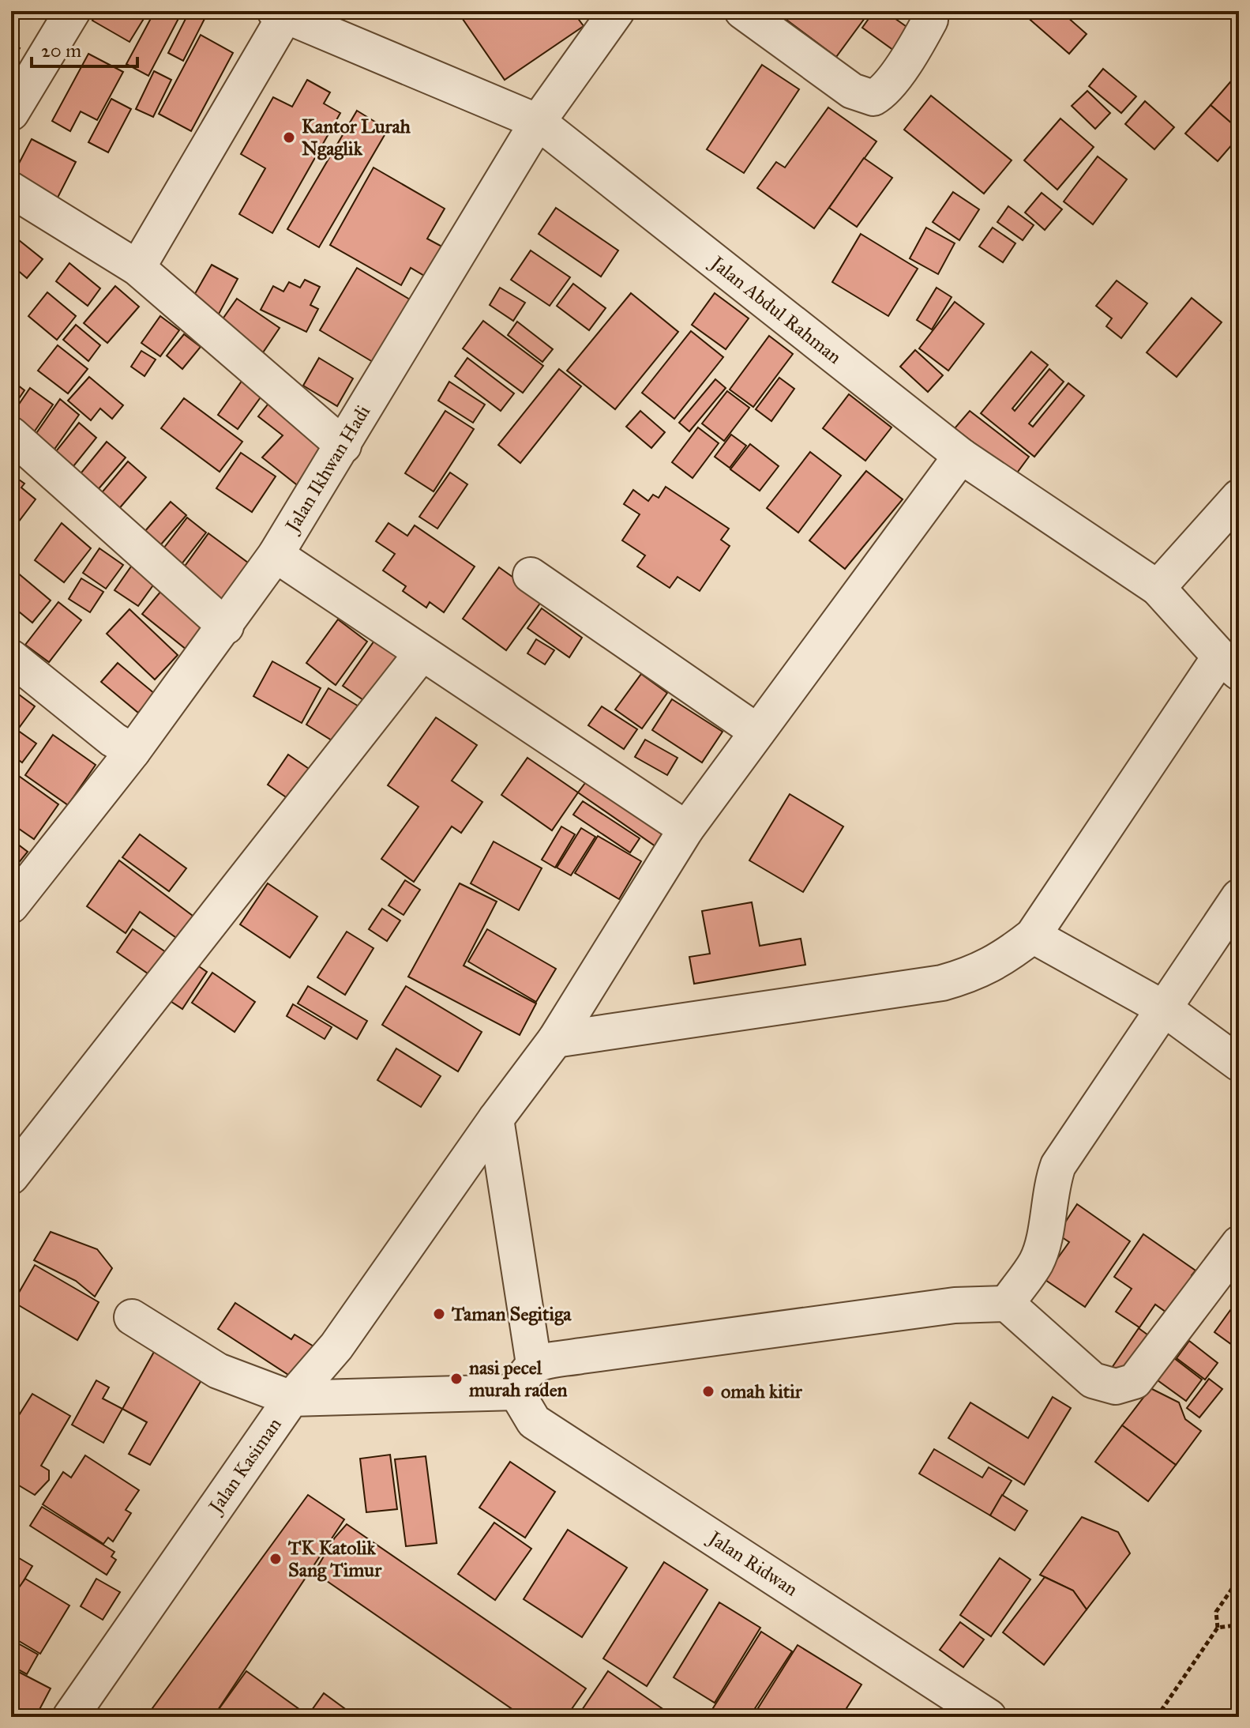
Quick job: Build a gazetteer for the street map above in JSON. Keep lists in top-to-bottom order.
{
  "streets": {
    "street": [
      "Jalan Abdul Rahman",
      "Jalan Ikhwan Hadi",
      "Jalan Kasiman",
      "Jalan Ridwan"
    ]
  },
  "crossings": [
    ["Jalan Abdul Rahman", "Jalan Ikhwan Hadi"],
    ["Jalan Kasiman", "Jalan Ridwan"]
  ],
  "places": [
    "Kantor Lurah Ngaglik",
    "Taman Segitiga",
    "nasi pecel murah raden",
    "omah kitir",
    "TK Katolik Sang Timur"
  ],
  "scale_bar": "20 m"
}
